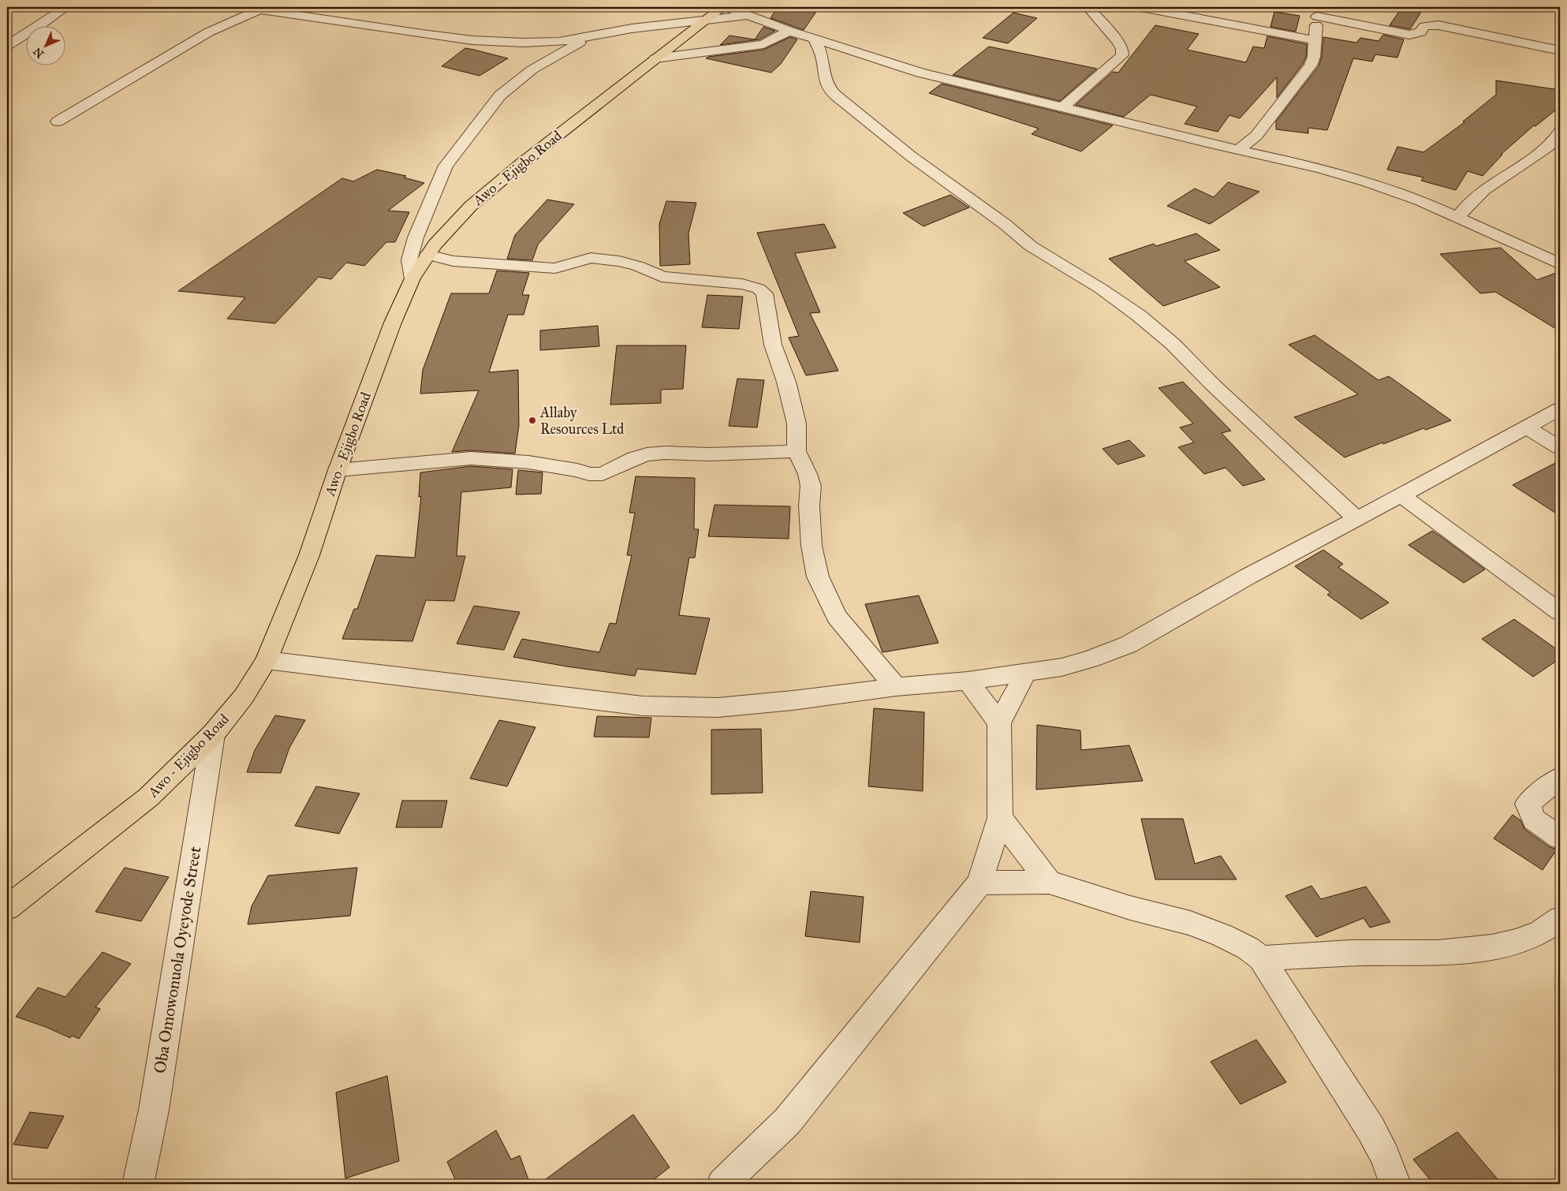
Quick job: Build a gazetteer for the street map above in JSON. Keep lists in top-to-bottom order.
{
  "streets": {
    "main road": ["Awo - Ejigbo Road"],
    "street": ["Oba Omowonuola Oyeyode Street"]
  },
  "crossings": [
    ["Awo - Ejigbo Road", "Oba Omowonuola Oyeyode Street"]
  ],
  "places": ["Allaby Resources Ltd"],
  "north": "bottom left"
}
